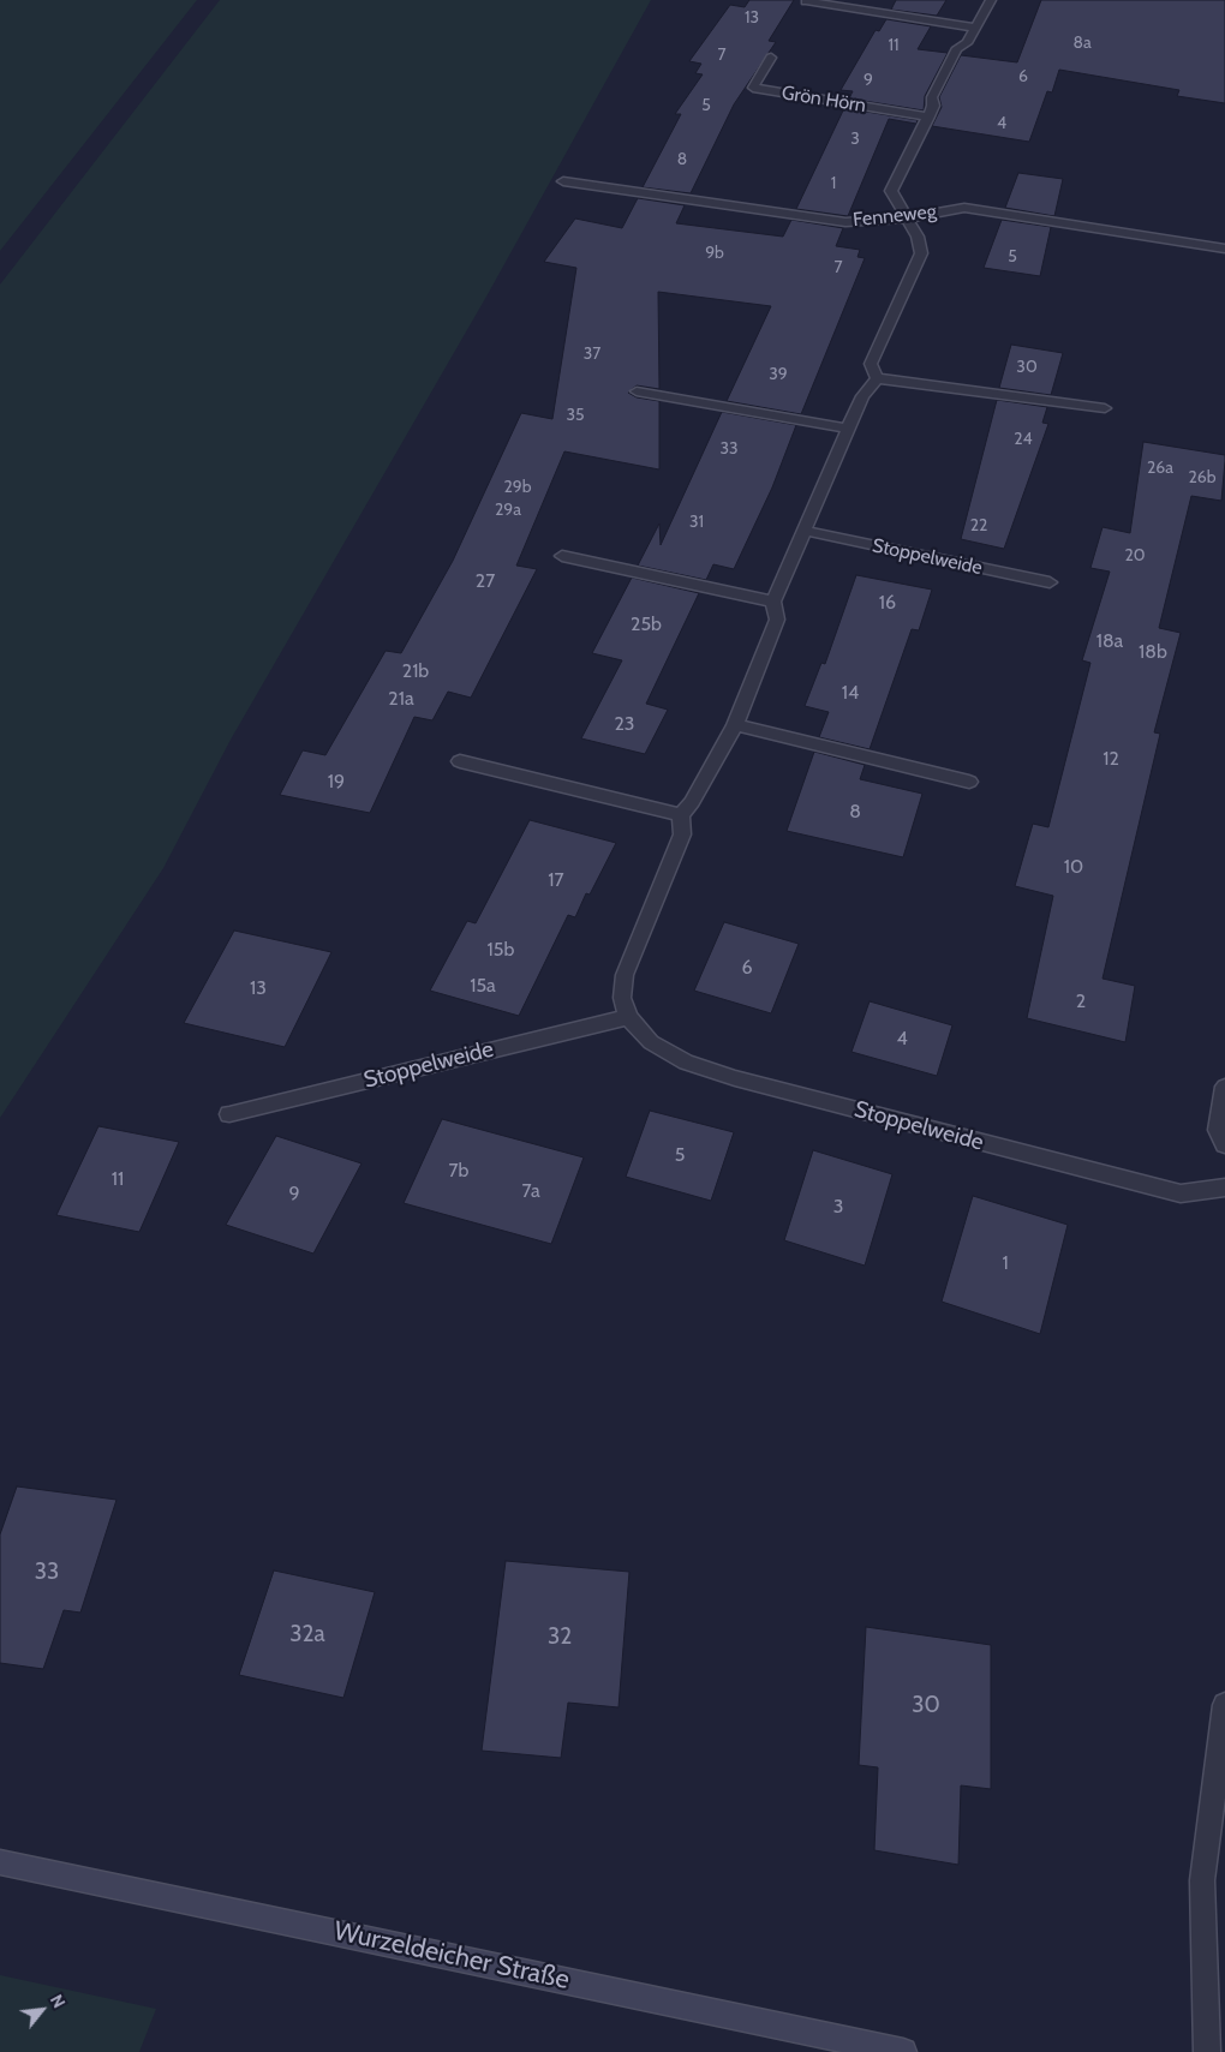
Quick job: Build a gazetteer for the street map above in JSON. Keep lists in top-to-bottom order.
{
  "streets": {
    "main road": ["Wurzeldeicher Straße"],
    "street": ["Grön Hörn", "Fenneweg", "Stoppelweide"]
  },
  "house_numbers": [
    "13",
    "8a",
    "11",
    "7",
    "6",
    "9",
    "5",
    "4",
    "3",
    "8",
    "1",
    "9b",
    "5",
    "7",
    "37",
    "30",
    "39",
    "35",
    "24",
    "33",
    "26a",
    "26b",
    "29b",
    "29a",
    "31",
    "22",
    "20",
    "27",
    "16",
    "25b",
    "18a",
    "18b",
    "21b",
    "14",
    "21a",
    "23",
    "12",
    "19",
    "8",
    "10",
    "17",
    "15b",
    "6",
    "15a",
    "13",
    "2",
    "4",
    "5",
    "7b",
    "11",
    "7a",
    "9",
    "3",
    "1",
    "33",
    "32a",
    "32",
    "30"
  ],
  "north": "top right"
}
